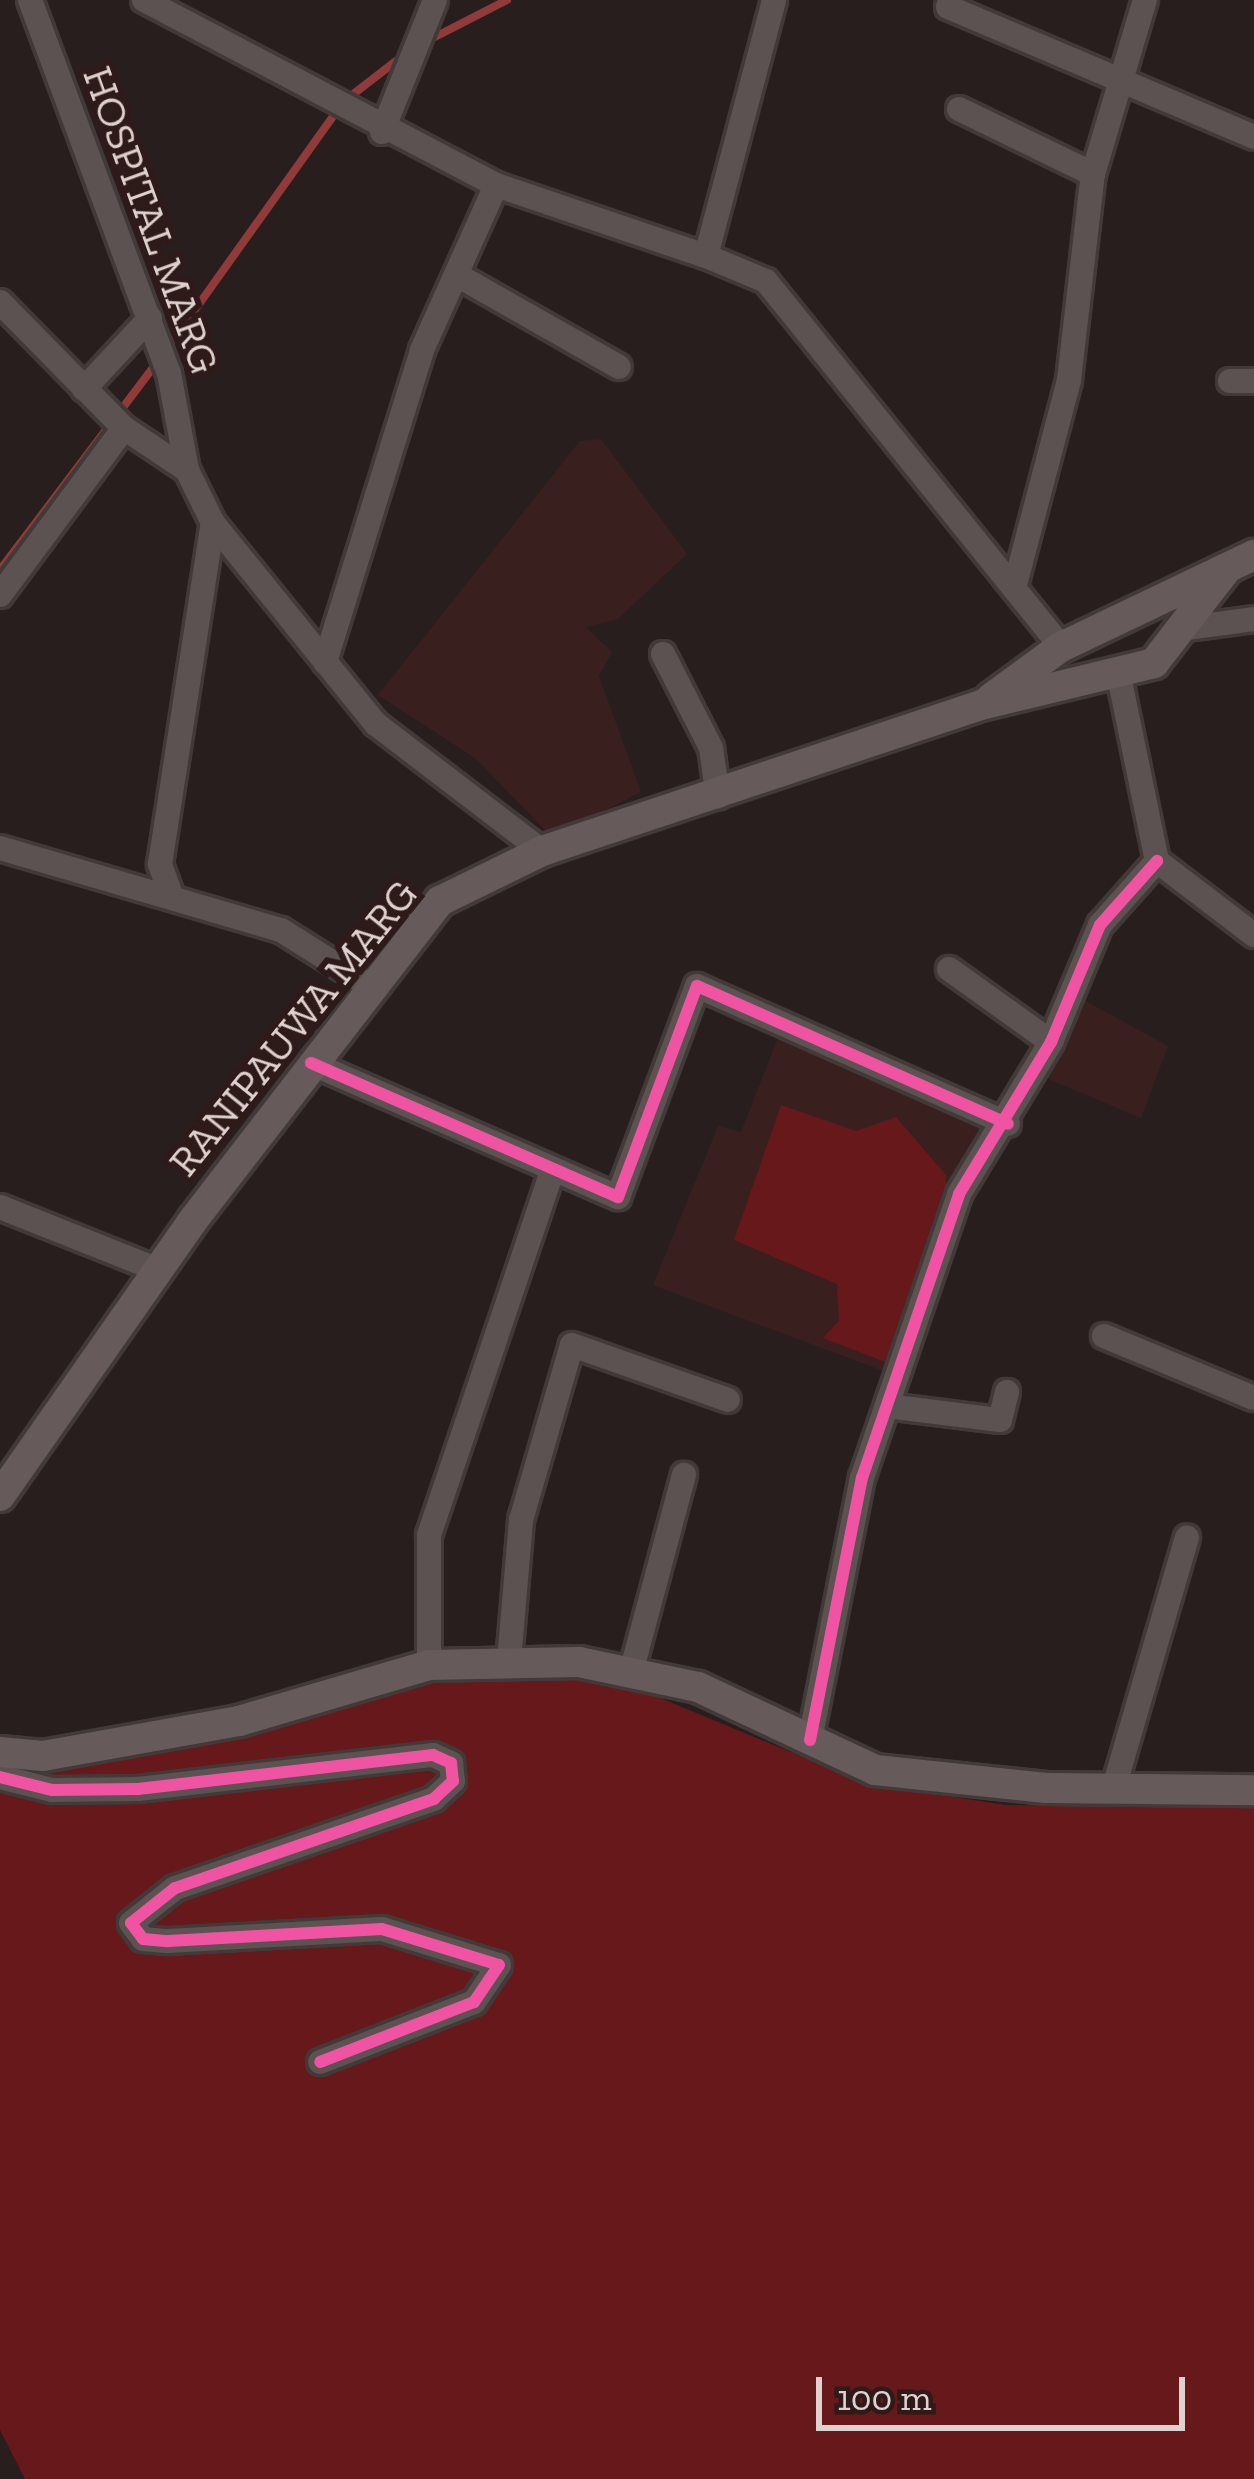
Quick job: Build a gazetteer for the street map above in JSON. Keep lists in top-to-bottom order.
{
  "streets": {
    "main road": ["RANIPAUWA MARG"],
    "street": ["HOSPITAL MARG"]
  },
  "crossings": [
    ["HOSPITAL MARG", "RANIPAUWA MARG"]
  ],
  "scale_bar": "100 m"
}
